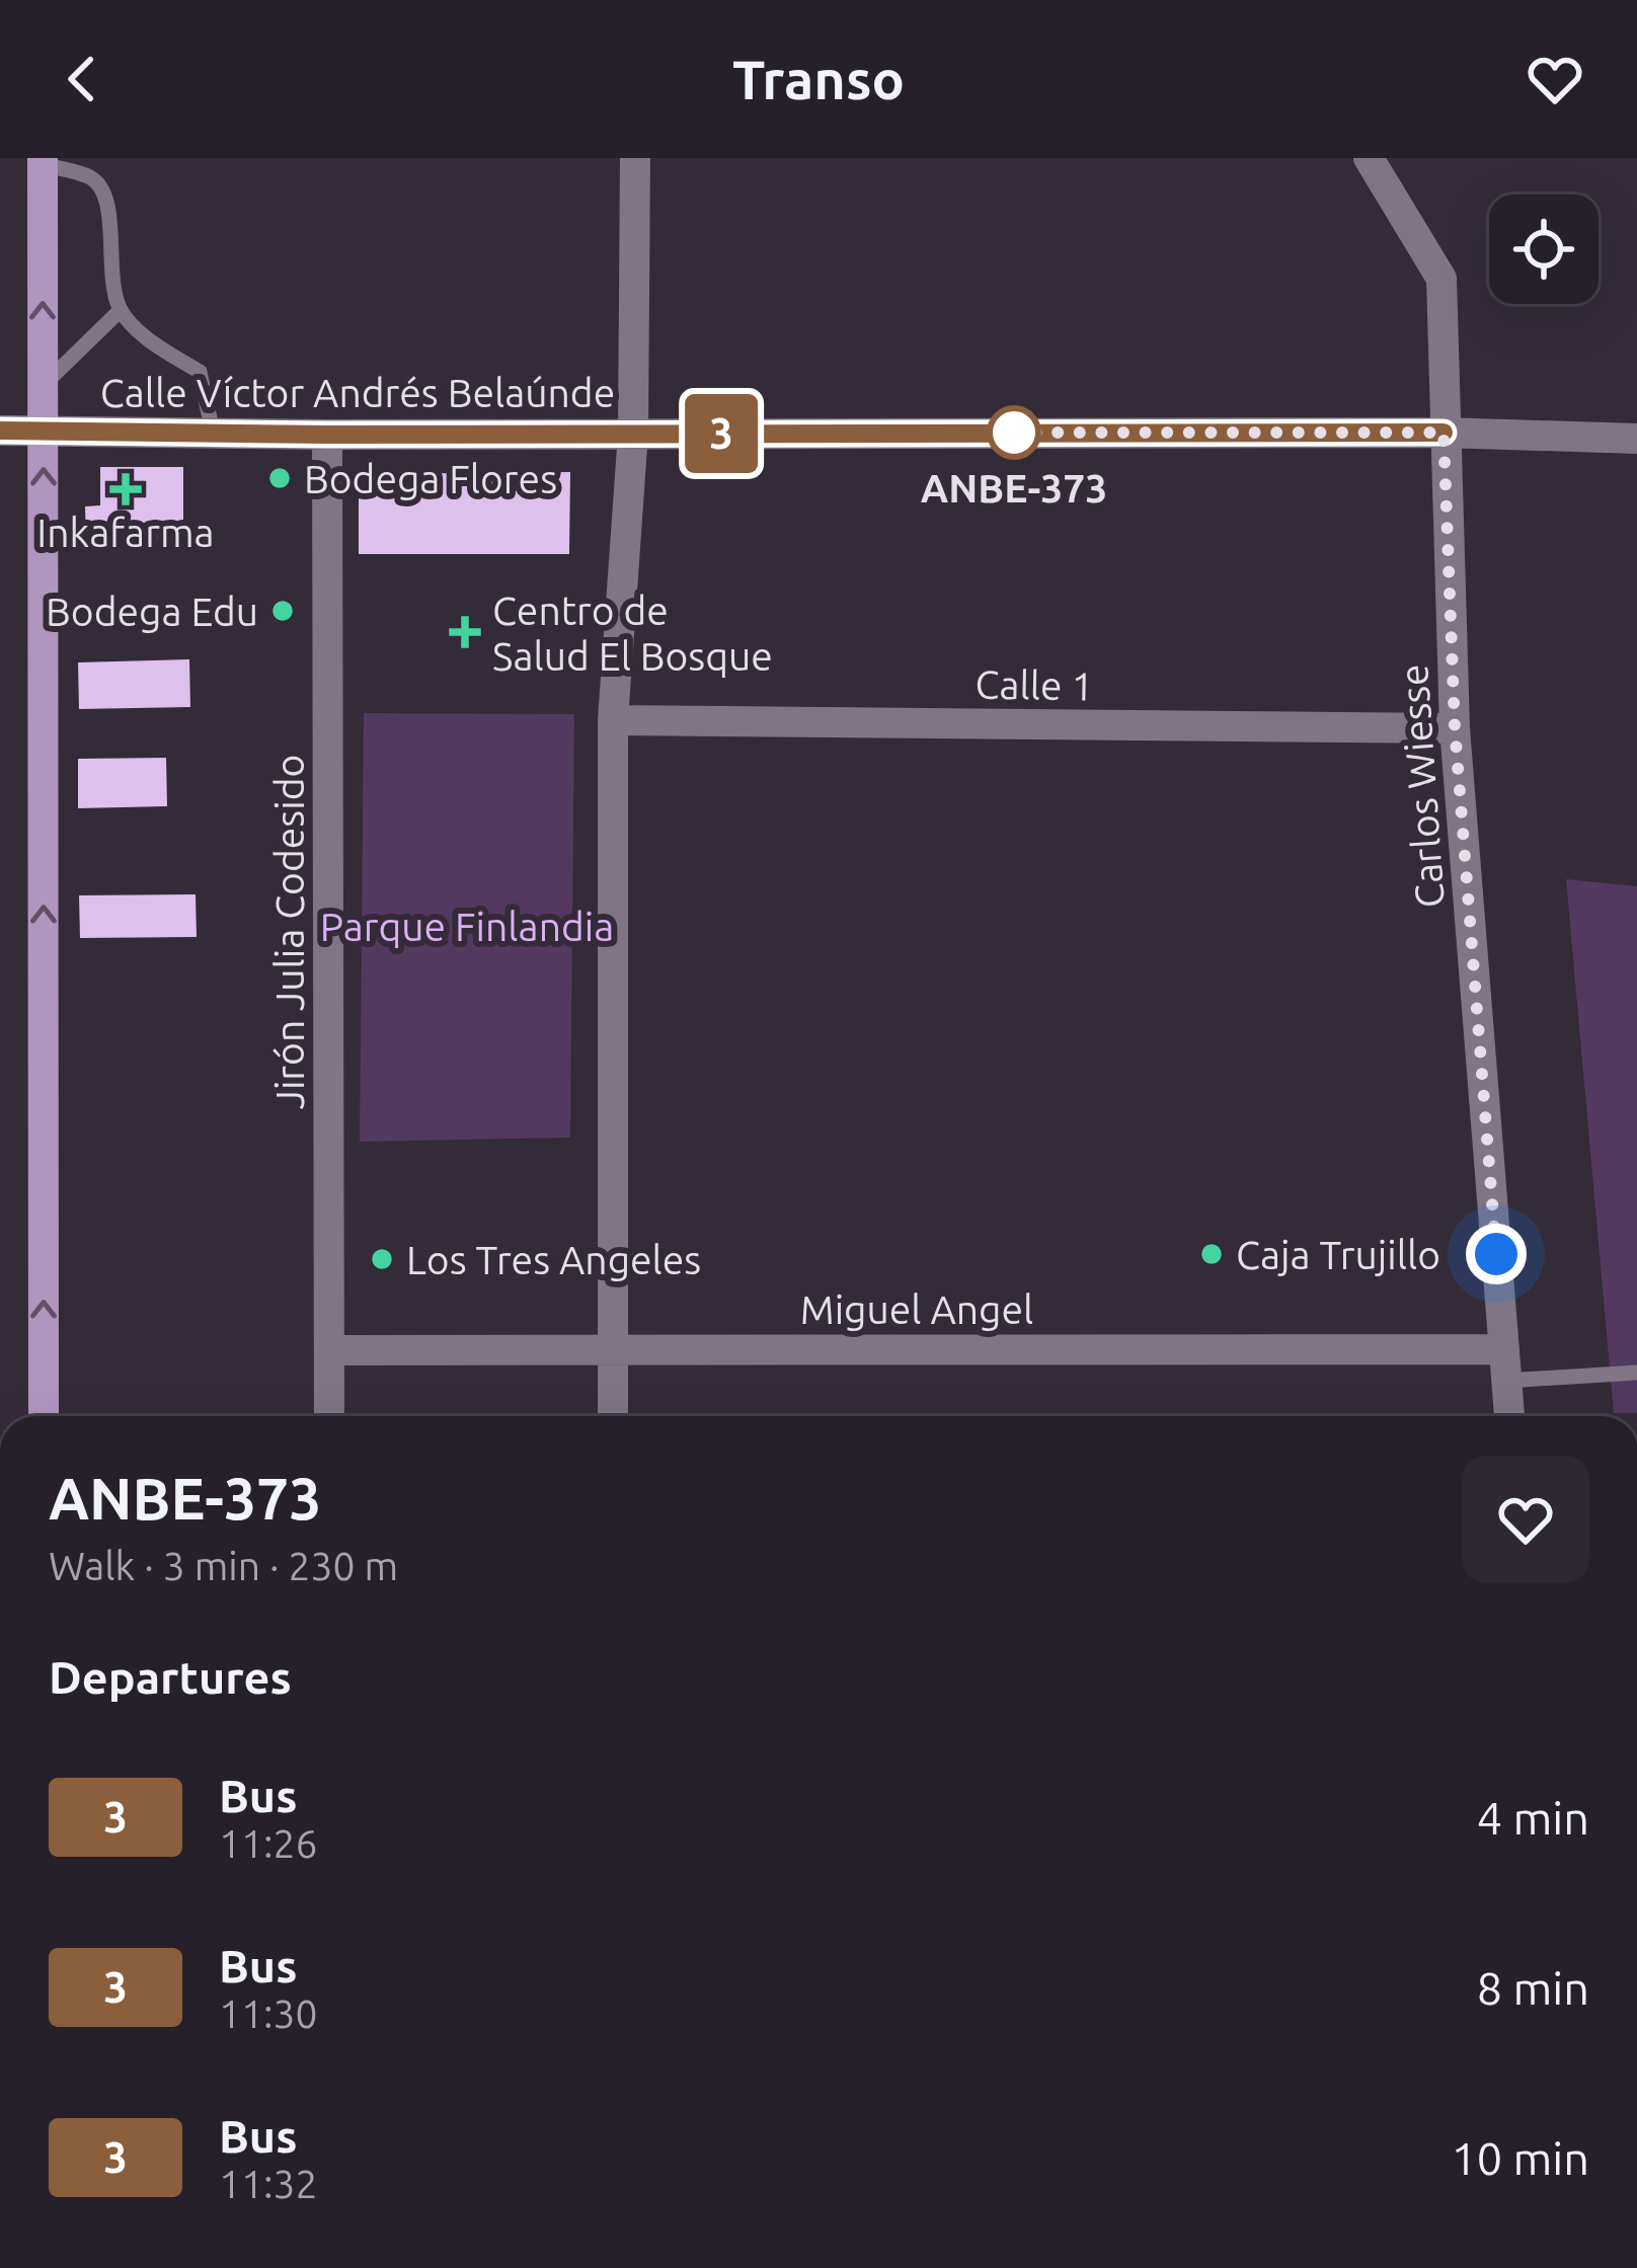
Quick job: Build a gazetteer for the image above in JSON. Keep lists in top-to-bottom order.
{
  "streets": {
    "street": [
      "Calle Víctor Andrés Belaúnde",
      "Calle 1",
      "Carlos Wiesse",
      "Jirón Julia Codesido",
      "Miguel Angel"
    ]
  },
  "crossings": [
    ["Calle Víctor Andrés Belaúnde", "Carlos Wiesse"],
    ["Calle Víctor Andrés Belaúnde", "Jirón Julia Codesido"],
    ["Calle 1", "Carlos Wiesse"],
    ["Carlos Wiesse", "Miguel Angel"],
    ["Jirón Julia Codesido", "Miguel Angel"]
  ],
  "parks": ["Parque Finlandia"],
  "places": {
    "other": [
      "ANBE-373",
      "Bodega Flores",
      "Bodega Edu",
      "Caja Trujillo",
      "Los Tres Angeles"
    ],
    "health": ["Inkafarma", "Centro de Salud El Bosque"]
  },
  "lines": ["bus line 3"],
  "page": {
    "header": "Transo",
    "on_map": "3",
    "heading": [
      ["ANBE-373", "Walk · 3 min · 230 m"],
      "Departures"
    ],
    "list": [
      {
        "mark": "3",
        "name": "Bus",
        "note": "11:26",
        "value": "4 min"
      },
      {
        "mark": "3",
        "name": "Bus",
        "note": "11:30",
        "value": "8 min"
      },
      {
        "mark": "3",
        "name": "Bus",
        "note": "11:32",
        "value": "10 min"
      }
    ]
  }
}
